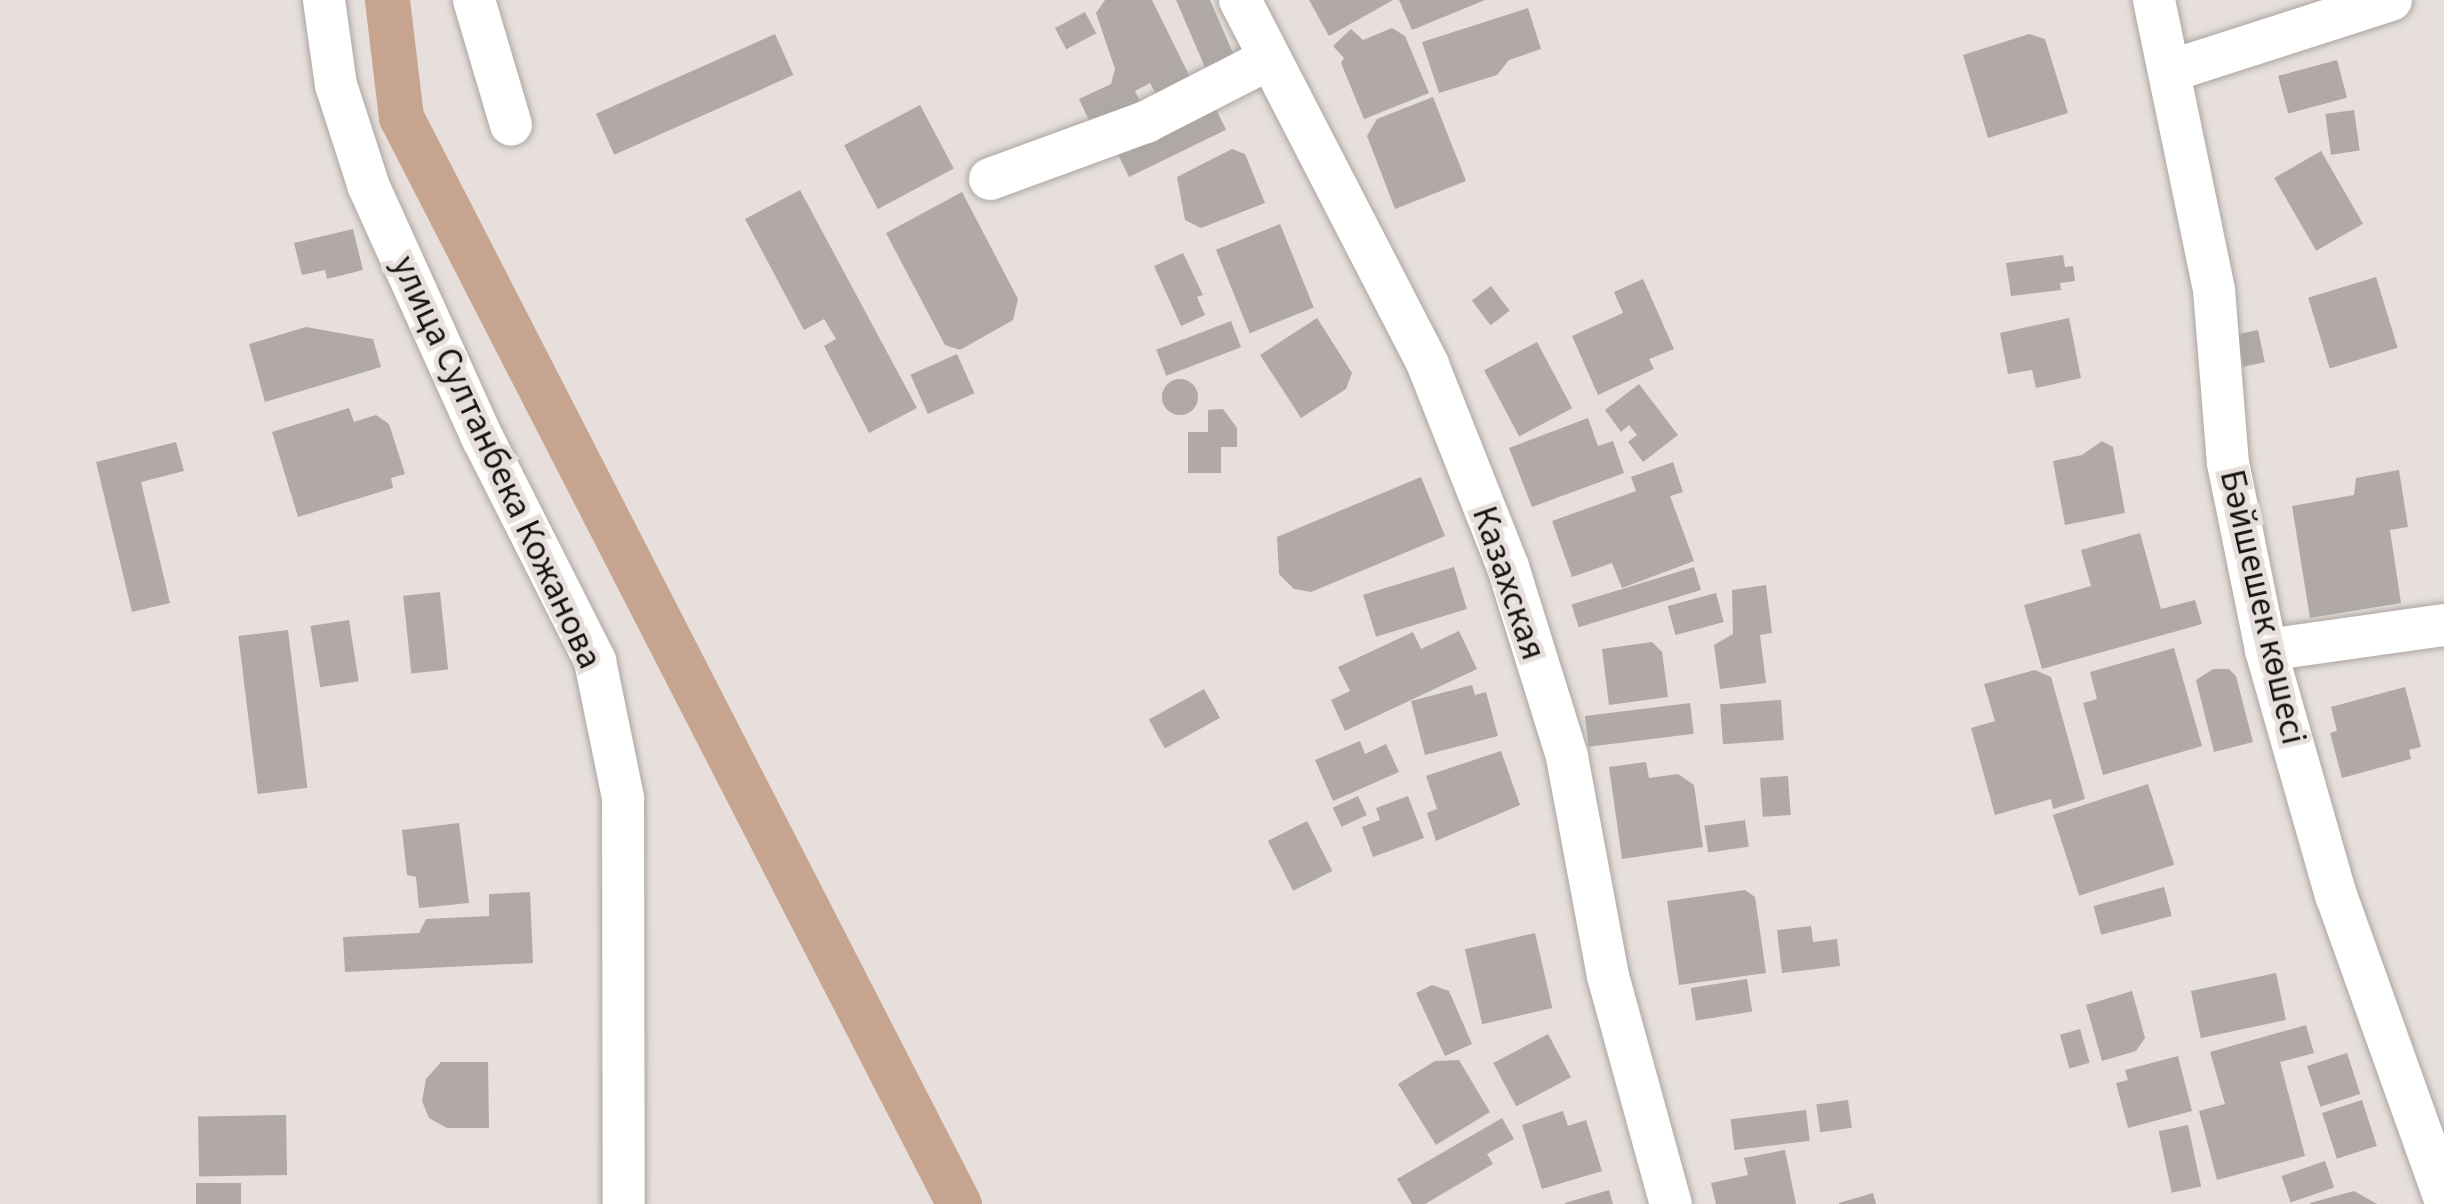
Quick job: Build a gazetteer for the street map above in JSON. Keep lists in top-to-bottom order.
{
  "streets": {
    "street": ["улица Султанбека Кожанова", "Казахская", "Бәйшешек көшесі"]
  }
}
